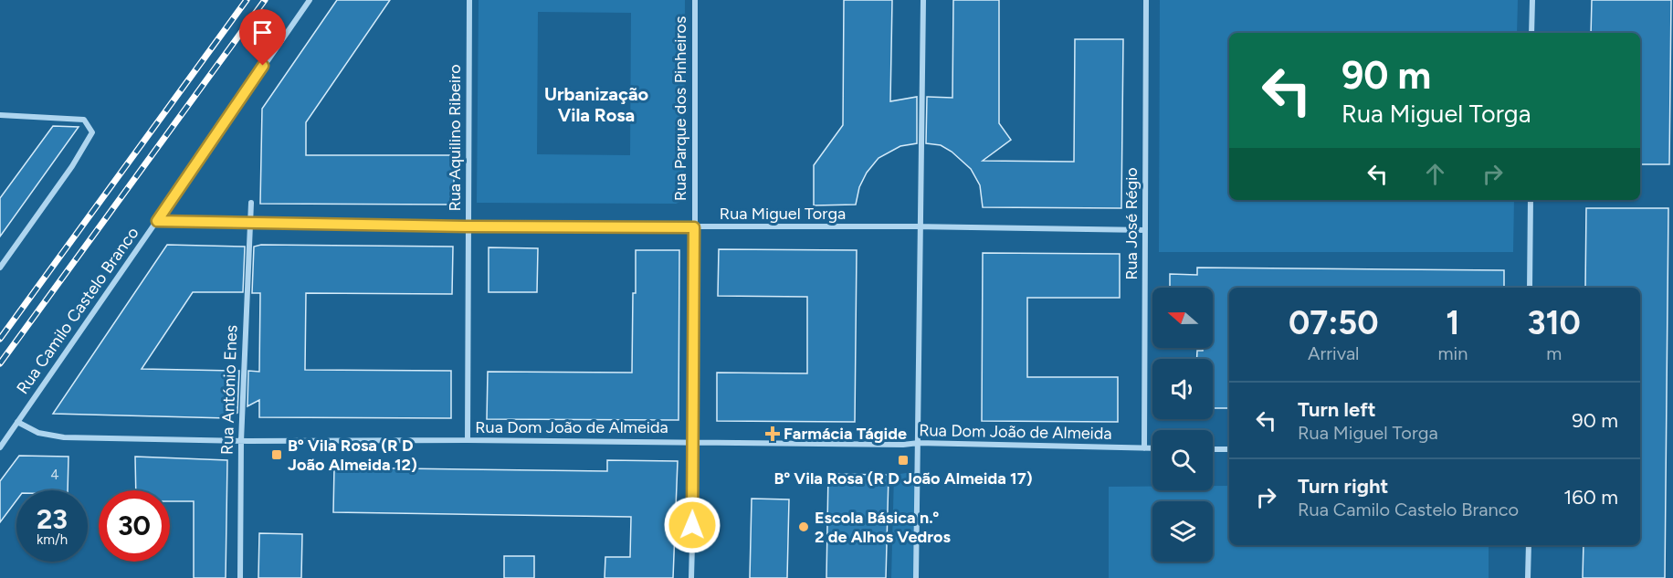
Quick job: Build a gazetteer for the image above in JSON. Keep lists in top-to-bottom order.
{
  "streets": {
    "street": [
      "Rua Parque dos Pinheiros",
      "Rua Aquilino Ribeiro",
      "Rua Miguel Torga",
      "Rua José Régio",
      "Rua Camilo Castelo Branco",
      "Rua António Enes",
      "Rua Dom João de Almeida"
    ]
  },
  "crossings": [
    ["Rua Parque dos Pinheiros", "Rua Miguel Torga"],
    ["Rua Parque dos Pinheiros", "Rua Dom João de Almeida"],
    ["Rua Aquilino Ribeiro", "Rua Miguel Torga"],
    ["Rua Aquilino Ribeiro", "Rua Dom João de Almeida"],
    ["Rua Miguel Torga", "Rua José Régio"],
    ["Rua Miguel Torga", "Rua Camilo Castelo Branco"],
    ["Rua Miguel Torga", "Rua António Enes"],
    ["Rua José Régio", "Rua Dom João de Almeida"],
    ["Rua Camilo Castelo Branco", "Rua Dom João de Almeida"],
    ["Rua António Enes", "Rua Dom João de Almeida"]
  ],
  "districts": ["Urbanização Vila Rosa"],
  "places": {
    "health": ["Farmácia Tágide"],
    "transit": ["Bº Vila Rosa (R D João Almeida 12)", "Bº Vila Rosa (R D João Almeida 17)"],
    "other": ["Escola Básica n.º 2 de Alhos Vedros"]
  },
  "house_numbers": ["4"],
  "north": "left",
  "page": {
    "turn": ["90 m", "Rua Miguel Torga"],
    "eta": [
      "07:50",
      "Arrival",
      "1",
      "min",
      "310",
      "m"
    ],
    "list": [
      {
        "name": "Turn left",
        "note": "Rua Miguel Torga",
        "value": "90 m"
      },
      {
        "name": "Turn right",
        "note": "Rua Camilo Castelo Branco",
        "value": "160 m"
      }
    ],
    "speed": "23 km/h",
    "limit": "30"
  }
}
